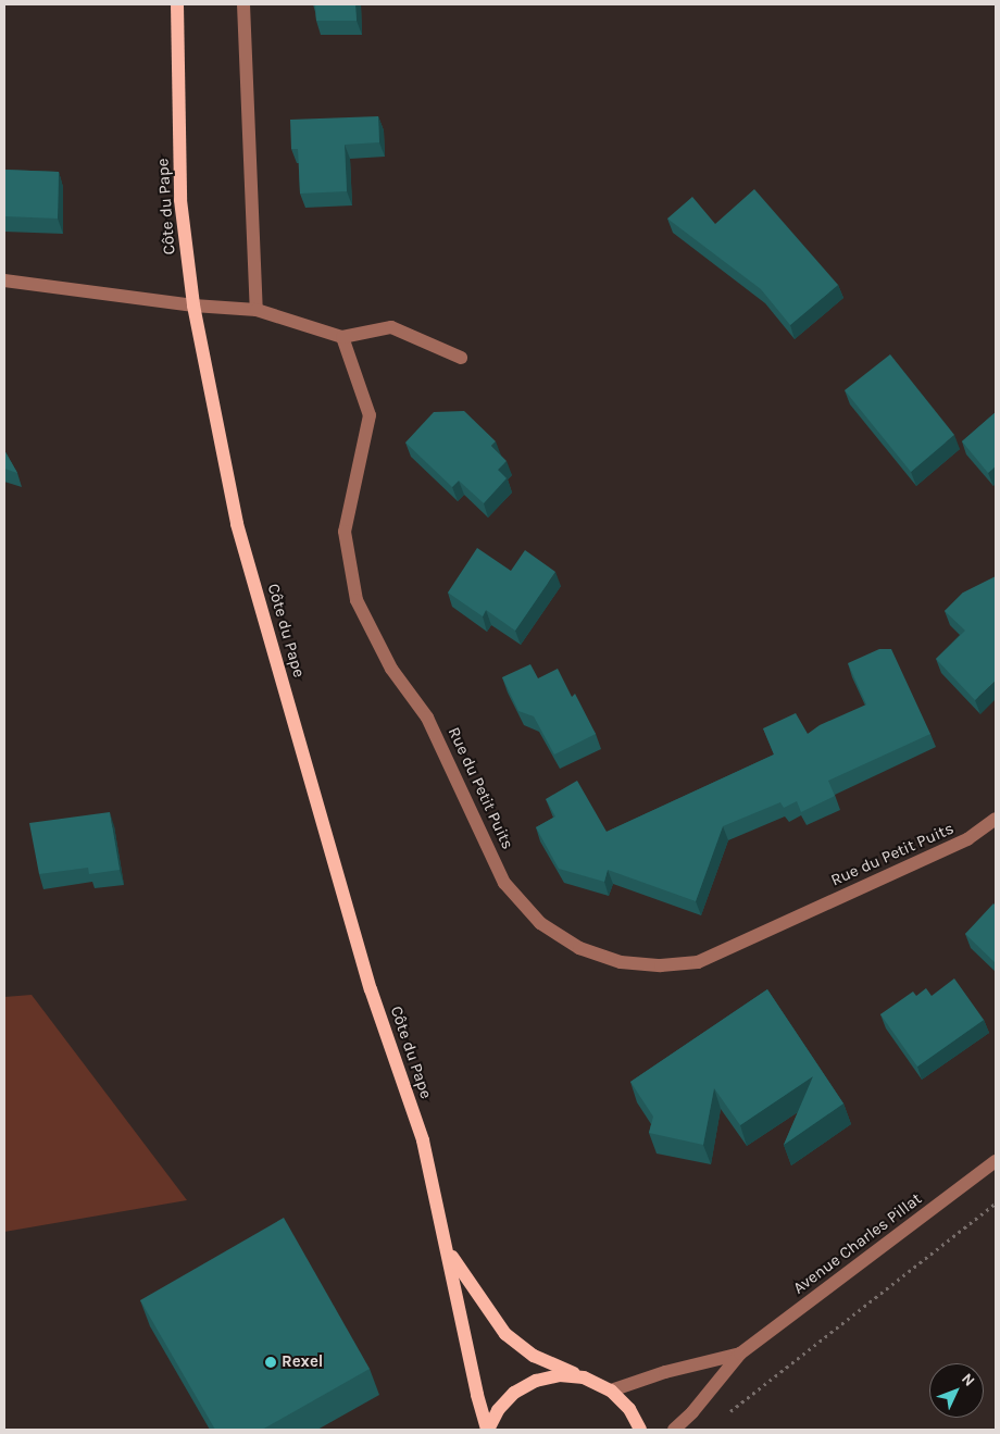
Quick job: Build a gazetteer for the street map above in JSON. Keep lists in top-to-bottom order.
{
  "streets": {
    "main road": ["Côte du Pape"],
    "street": ["Rue du Petit Puits", "Avenue Charles Pillat"]
  },
  "crossings": [
    ["Côte du Pape", "Avenue Charles Pillat"]
  ],
  "places": ["Rexel"],
  "north": "top right"
}
